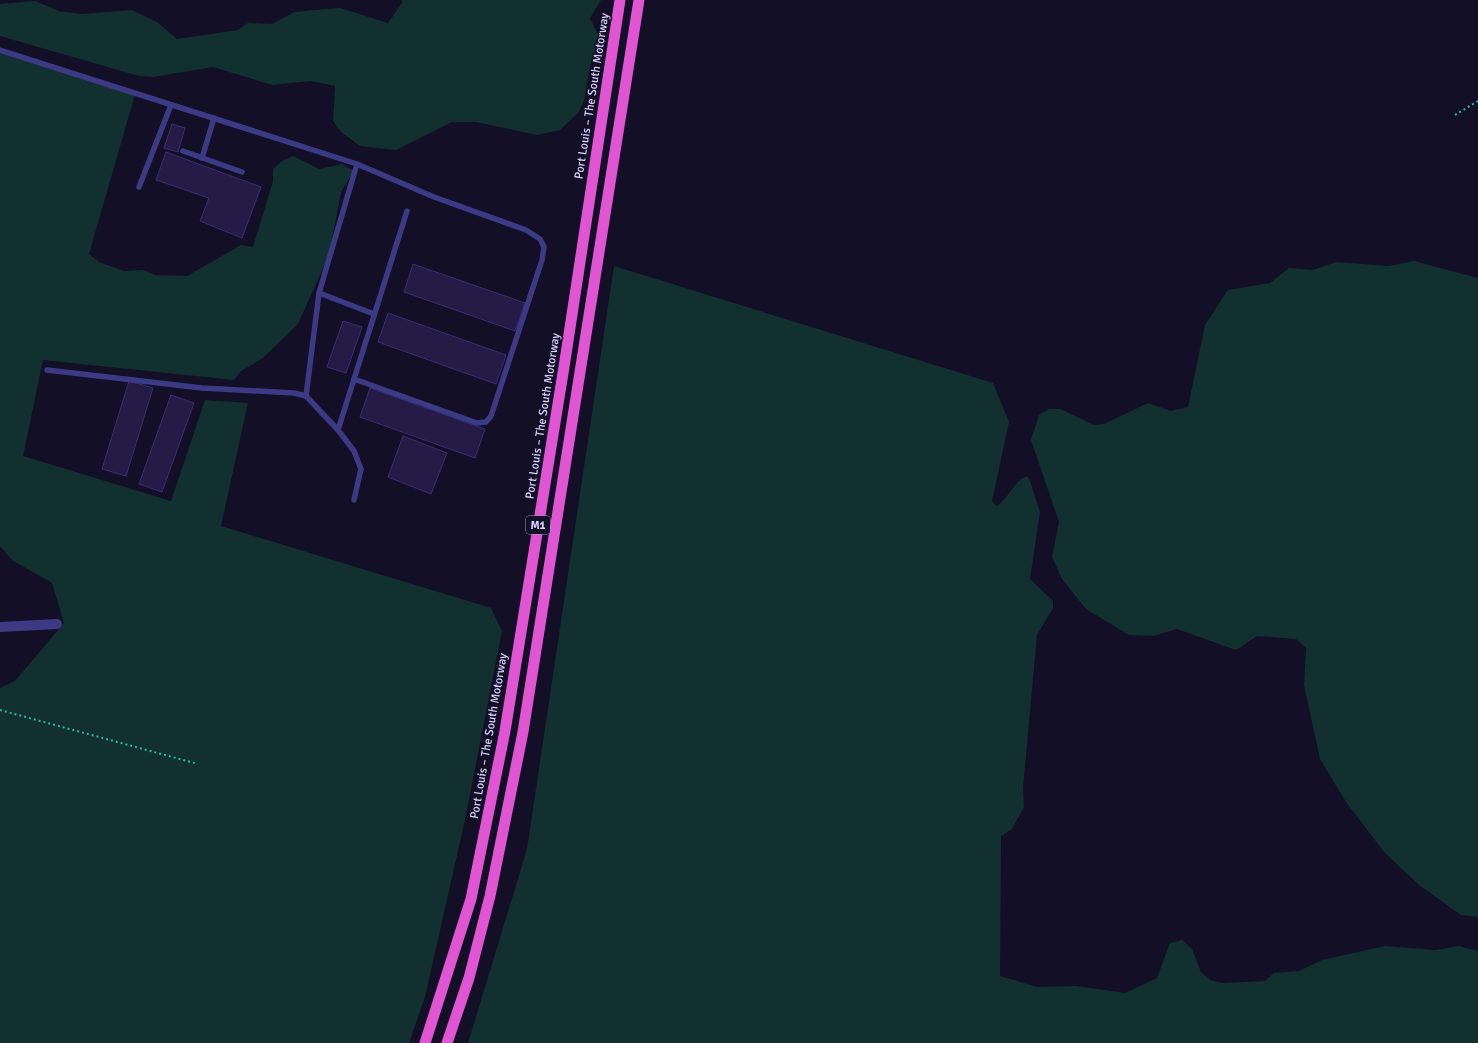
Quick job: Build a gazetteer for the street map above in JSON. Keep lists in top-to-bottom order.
{
  "streets": {
    "highway": ["Port Louis – The South Motorway", "M1"]
  }
}
